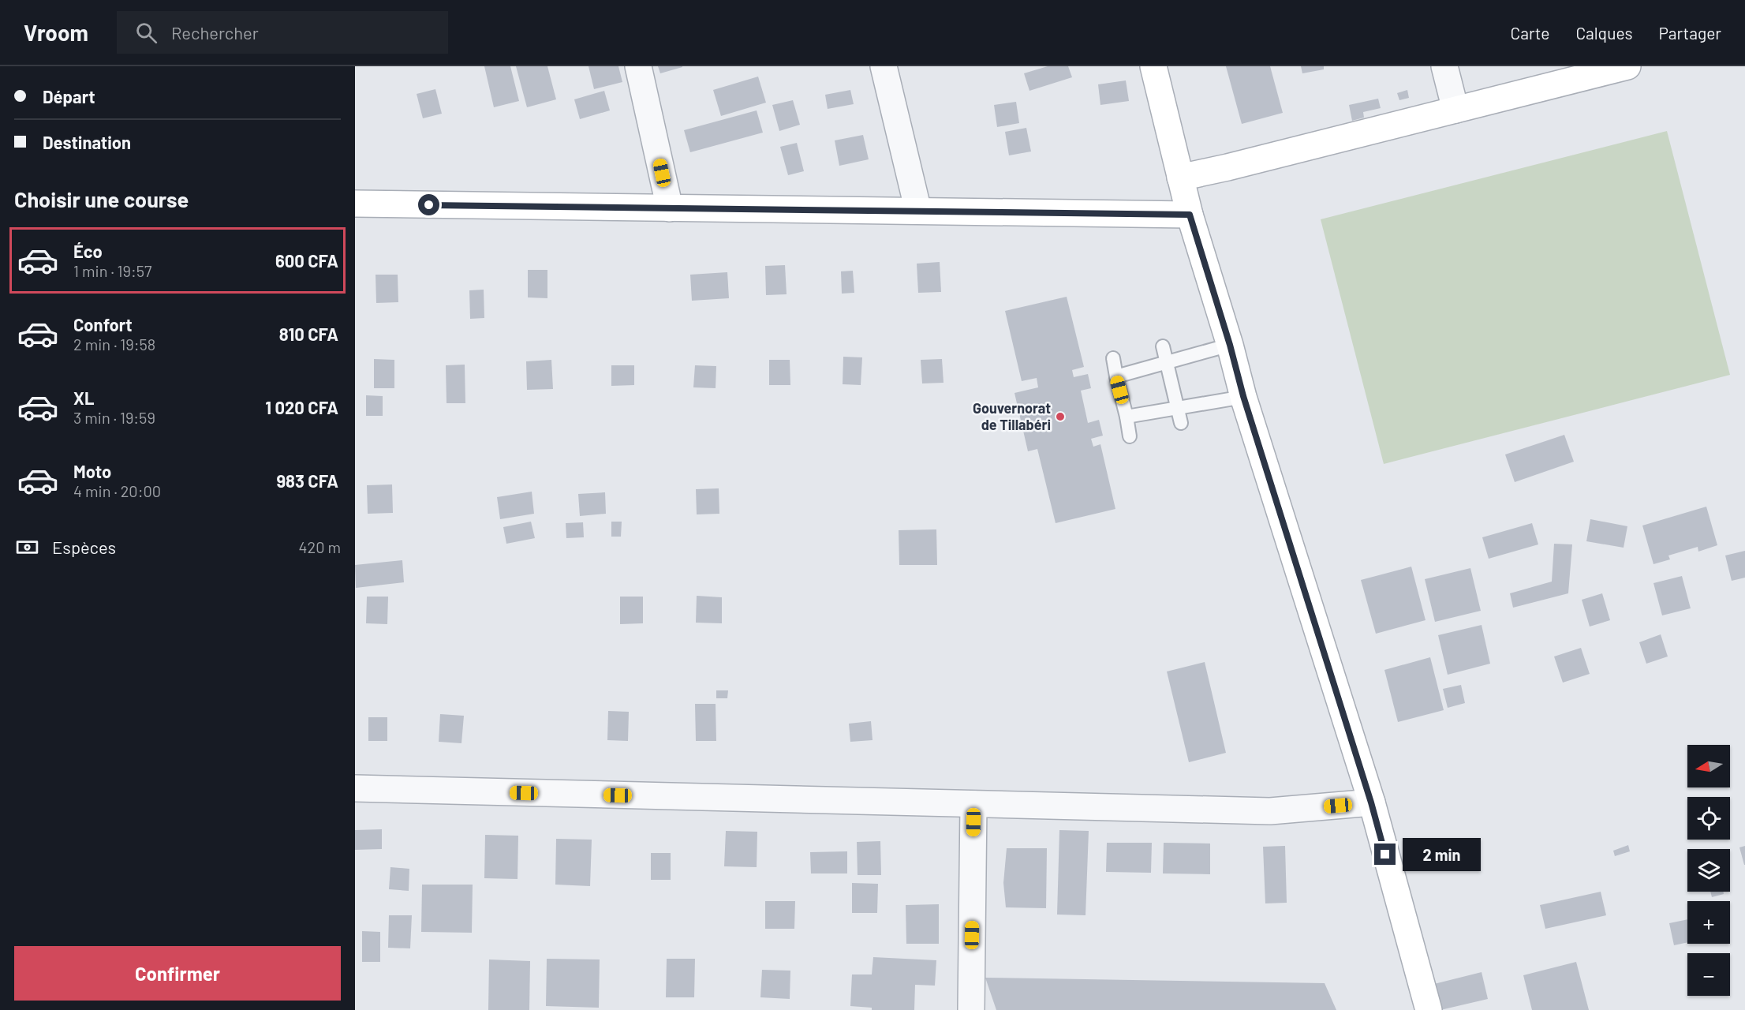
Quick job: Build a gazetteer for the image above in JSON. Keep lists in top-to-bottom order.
{
  "places": ["Gouvernorat de Tillabéri"],
  "north": "left",
  "page": {
    "header": "Vroom",
    "search": "Rechercher",
    "nav": ["Carte", "Calques", "Partager"],
    "banner": ["Départ", "Destination"],
    "heading": "Choisir une course",
    "list": [
      {
        "name": "Éco",
        "note": "1 min · 19:57",
        "value": "600 CFA"
      },
      {
        "name": "Confort",
        "note": "2 min · 19:58",
        "value": "810 CFA"
      },
      {
        "name": "XL",
        "note": "3 min · 19:59",
        "value": "1 020 CFA"
      },
      {
        "name": "Moto",
        "note": "4 min · 20:00",
        "value": "983 CFA"
      }
    ],
    "pay": ["Espèces", "420 m"],
    "map_buttons": ["+", "−"],
    "bubble": "2 min",
    "buttons": "Confirmer"
  }
}
